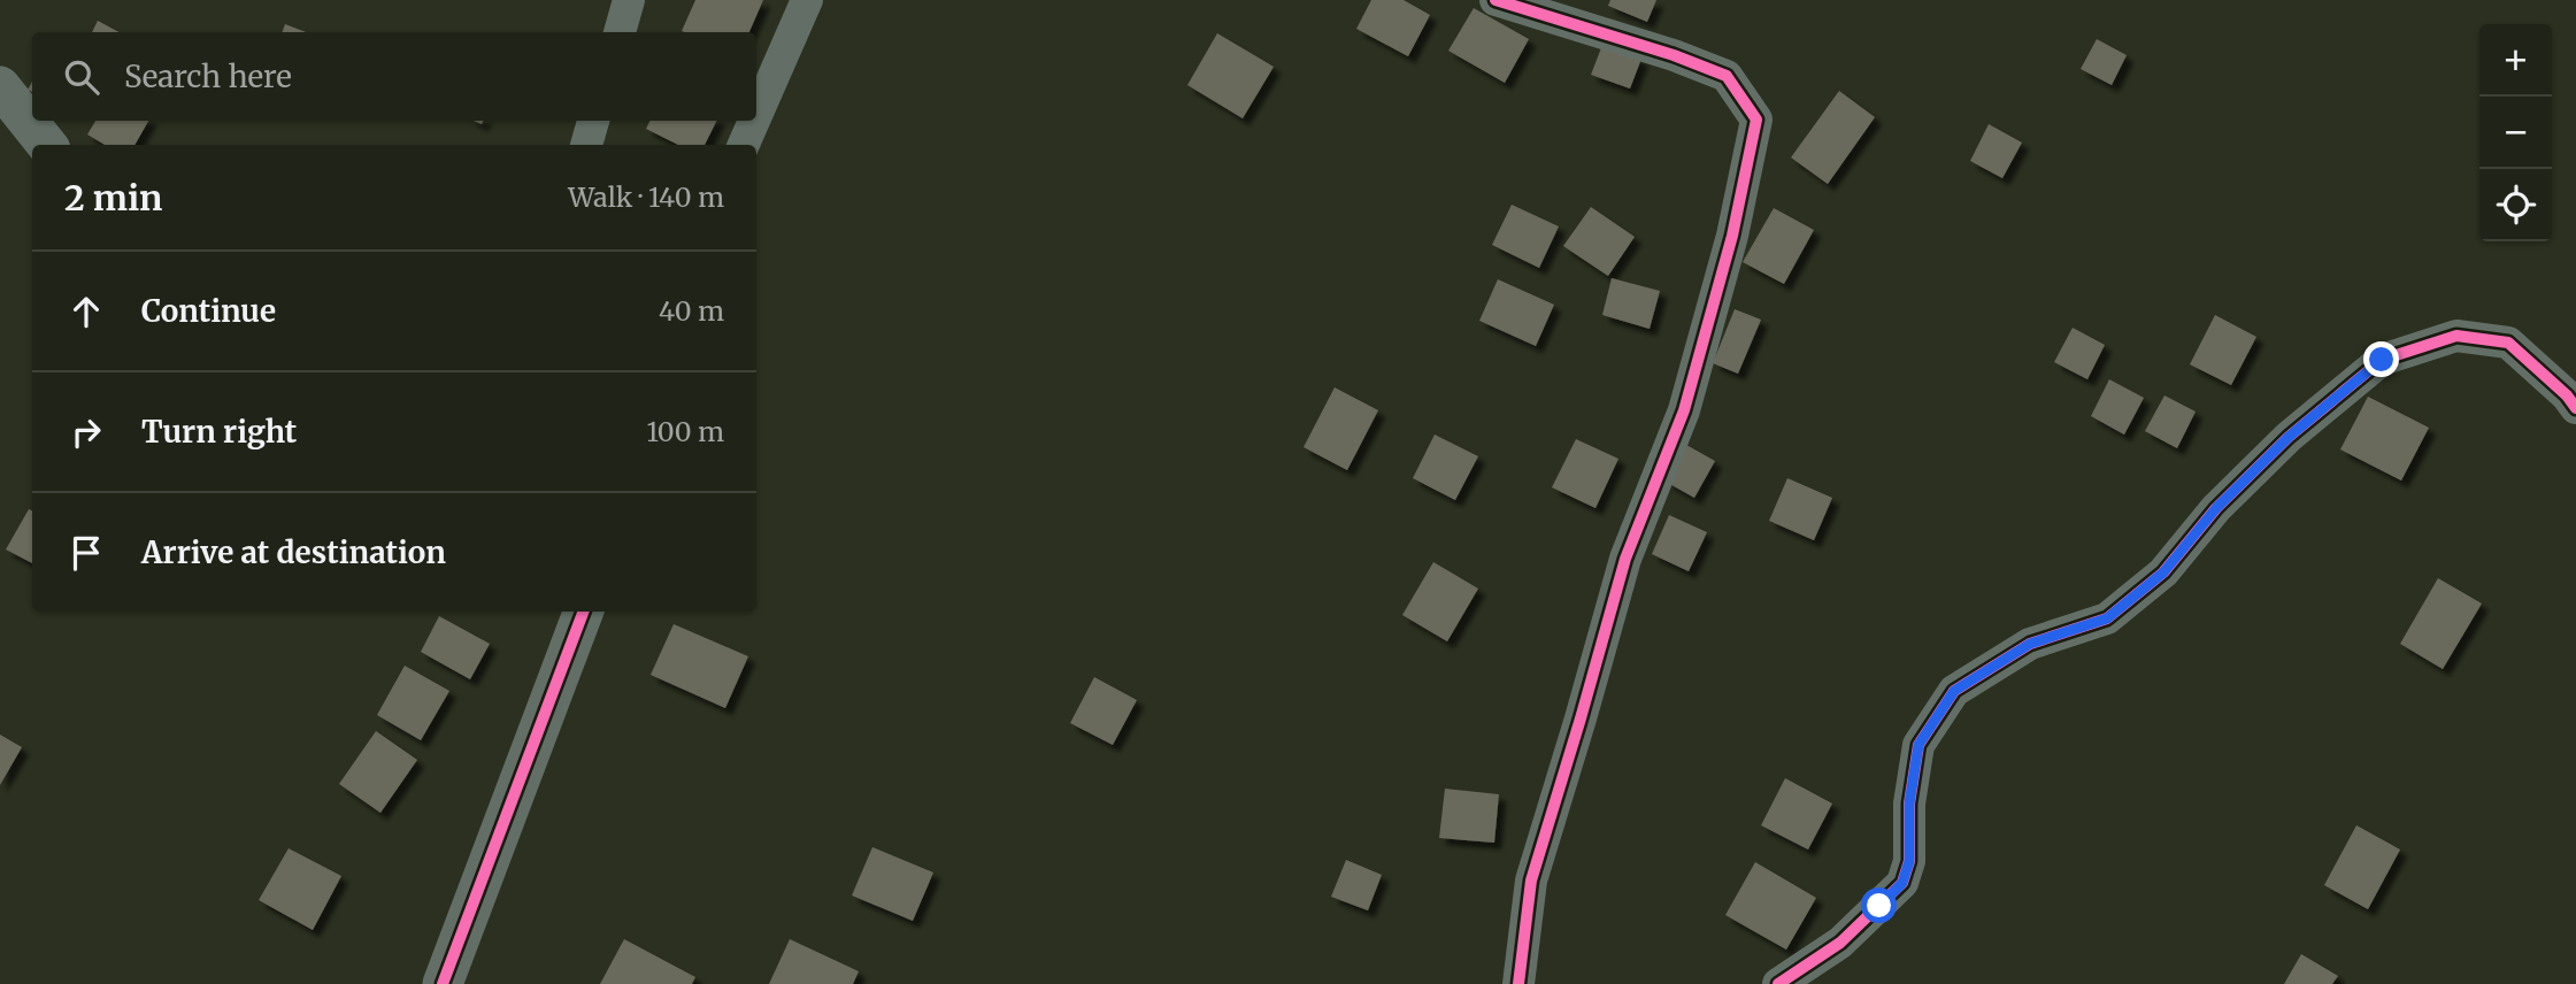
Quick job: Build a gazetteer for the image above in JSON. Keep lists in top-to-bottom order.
{
  "page": {
    "map_buttons": ["+", "−"],
    "search": "Search here",
    "heading": ["2 min", "Walk · 140 m"],
    "list": [
      ["Continue", "40 m"],
      ["Turn right", "100 m"],
      "Arrive at destination"
    ]
  }
}
